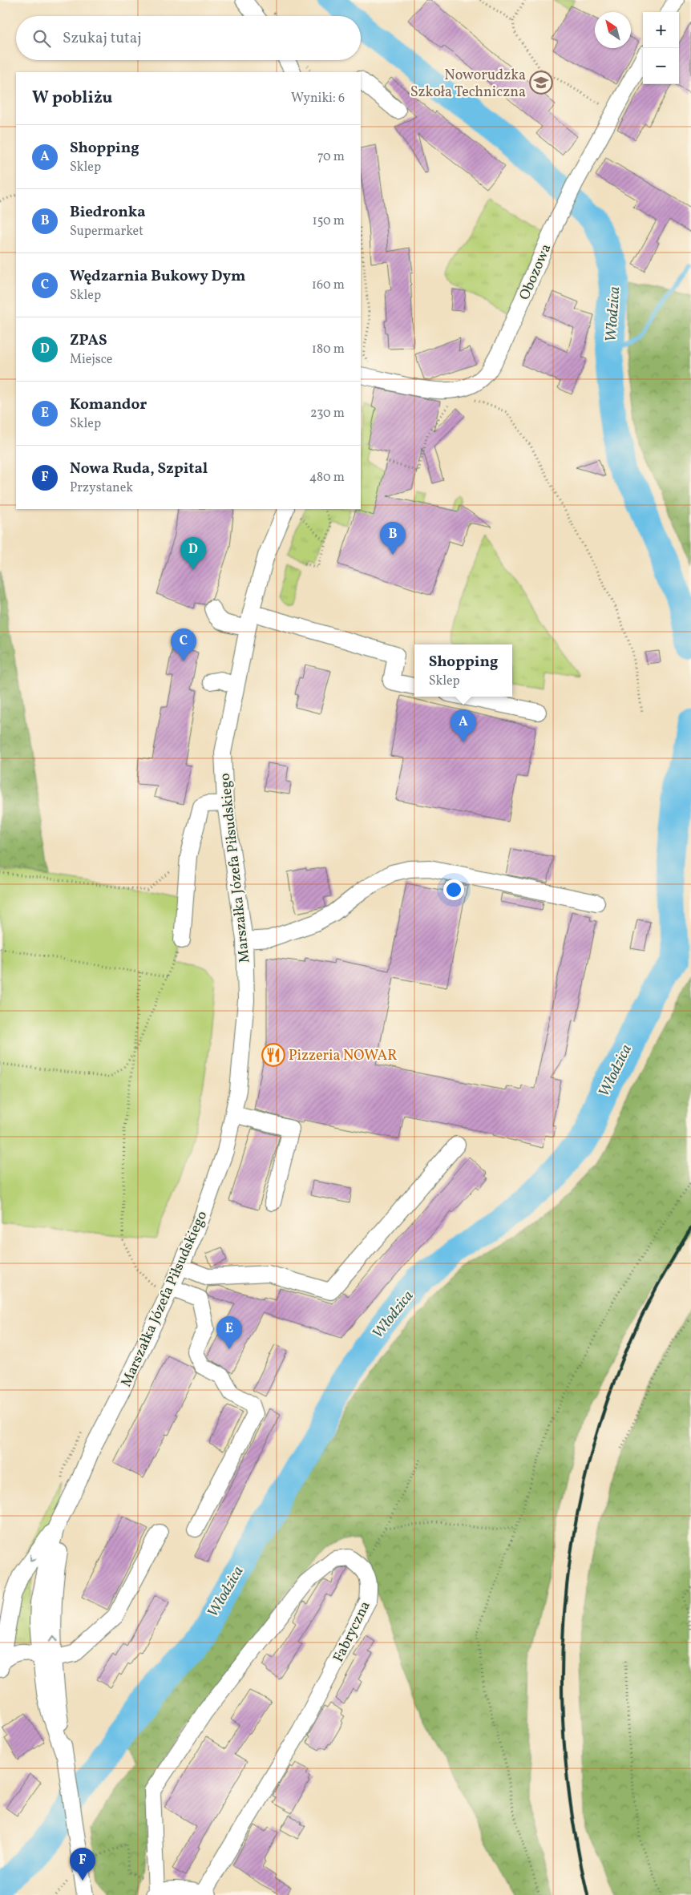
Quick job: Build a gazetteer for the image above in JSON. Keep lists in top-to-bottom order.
{
  "streets": {
    "street": ["Obozowa", "Marszałka Józefa Piłsudskiego", "Fabryczna"]
  },
  "water": ["Włodzica"],
  "places": {
    "school or university": ["Noworudzka Szkoła Techniczna"],
    "restaurant": ["Pizzeria NOWAR"]
  },
  "north": "top left",
  "page": {
    "map_buttons": ["+", "−"],
    "search": "Szukaj tutaj",
    "heading": ["W pobliżu", "Wyniki: 6"],
    "list": [
      {
        "mark": "A",
        "name": "Shopping",
        "note": "Sklep",
        "value": "70 m"
      },
      {
        "mark": "B",
        "name": "Biedronka",
        "note": "Supermarket",
        "value": "150 m"
      },
      {
        "mark": "C",
        "name": "Wędzarnia Bukowy Dym",
        "note": "Sklep",
        "value": "160 m"
      },
      {
        "mark": "D",
        "name": "ZPAS",
        "note": "Miejsce",
        "value": "180 m"
      },
      {
        "mark": "E",
        "name": "Komandor",
        "note": "Sklep",
        "value": "230 m"
      },
      {
        "mark": "F",
        "name": "Nowa Ruda, Szpital",
        "note": "Przystanek",
        "value": "480 m"
      }
    ],
    "pins": [
      "B",
      "D",
      "C",
      "A",
      "E",
      "F"
    ],
    "popup": ["Shopping", "Sklep"]
  }
}
